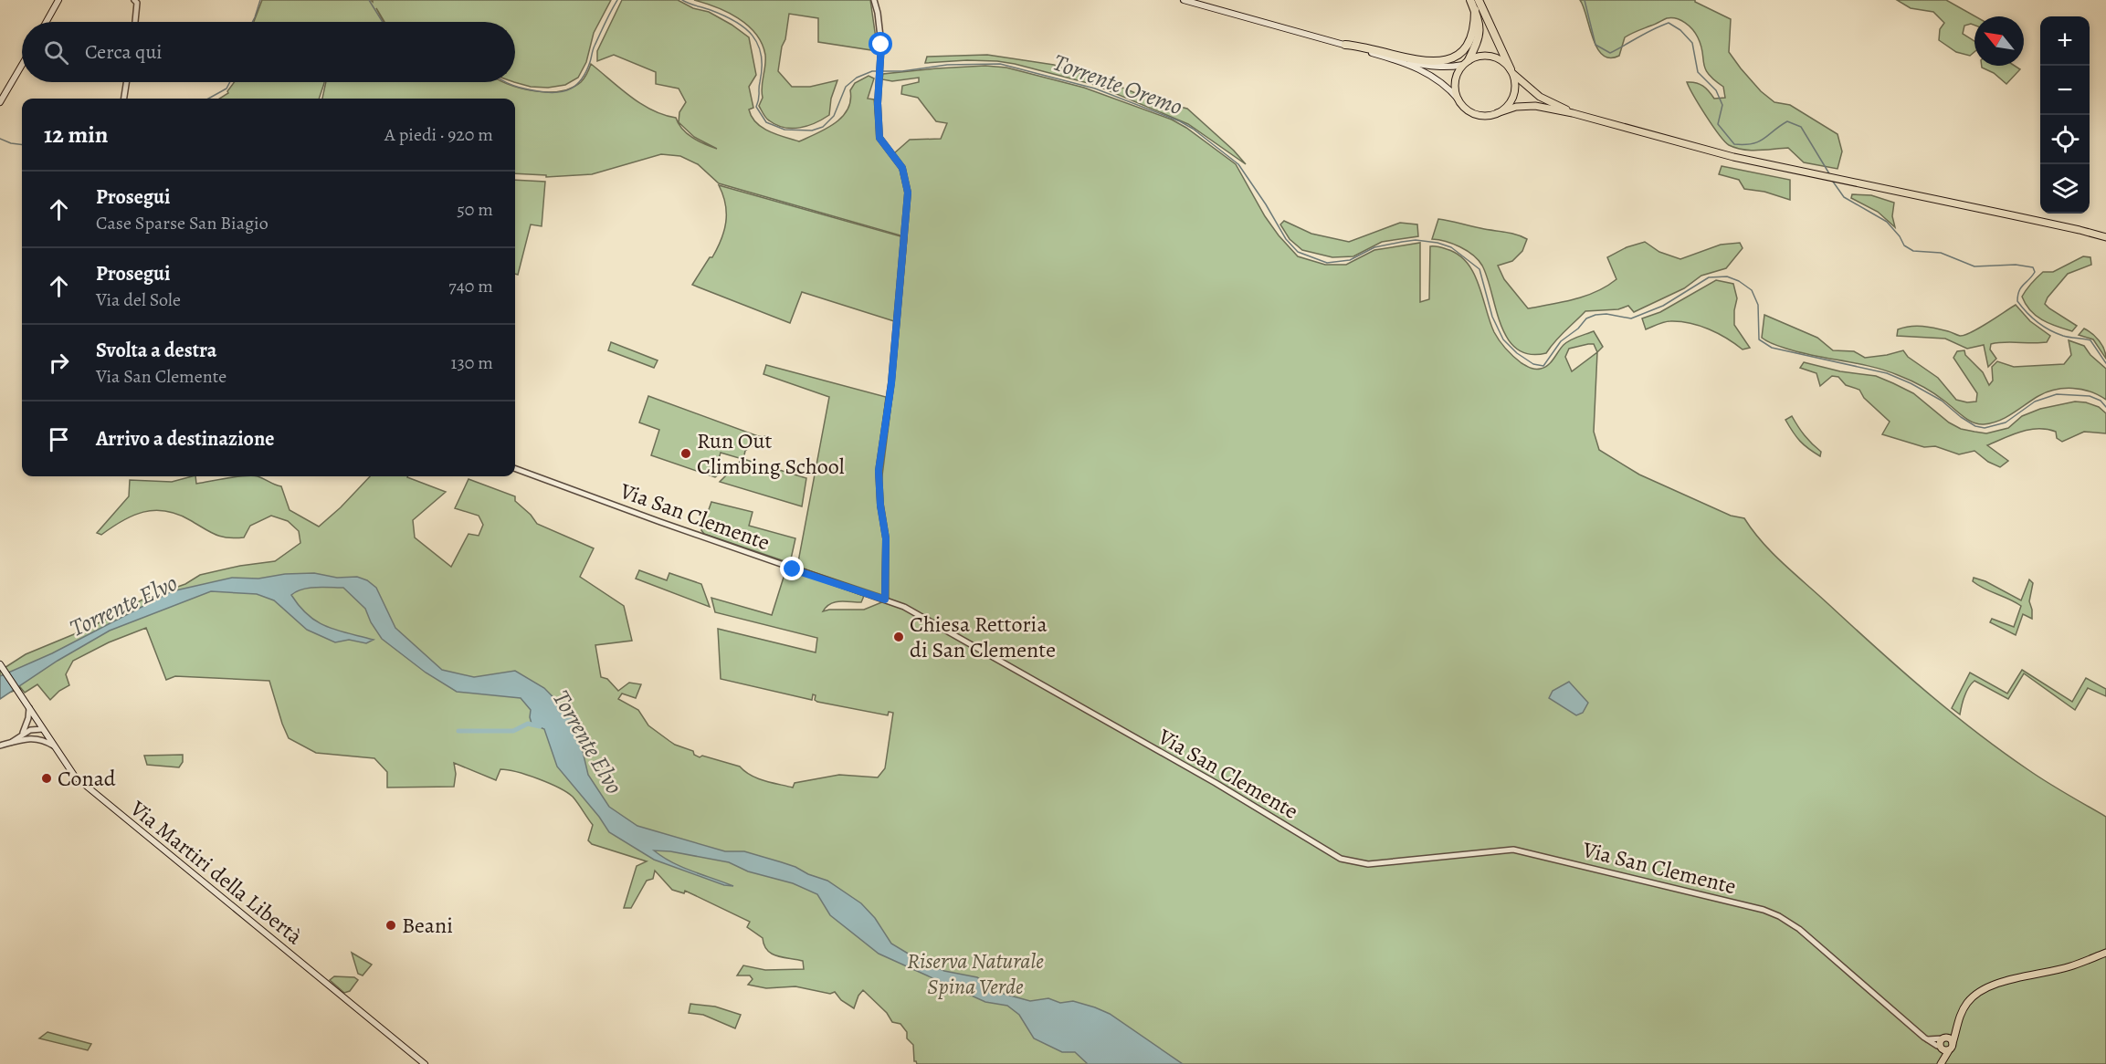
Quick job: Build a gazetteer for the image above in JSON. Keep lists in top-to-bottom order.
{
  "streets": {
    "main road": ["Via Martiri della Libertà"],
    "street": ["Via San Clemente"]
  },
  "water": ["Torrente Oremo", "Torrente Elvo"],
  "parks": ["Riserva Naturale Spina Verde"],
  "places": [
    "Run Out Climbing School",
    "Chiesa Rettoria di San Clemente",
    "Conad",
    "Beani"
  ],
  "north": "top left",
  "page": {
    "map_buttons": ["+", "−"],
    "search": "Cerca qui",
    "heading": ["12 min", "A piedi · 920 m"],
    "list": [
      ["Prosegui", "Case Sparse San Biagio", "50 m"],
      ["Prosegui", "Via del Sole", "740 m"],
      ["Svolta a destra", "Via San Clemente", "130 m"],
      "Arrivo a destinazione"
    ]
  }
}
